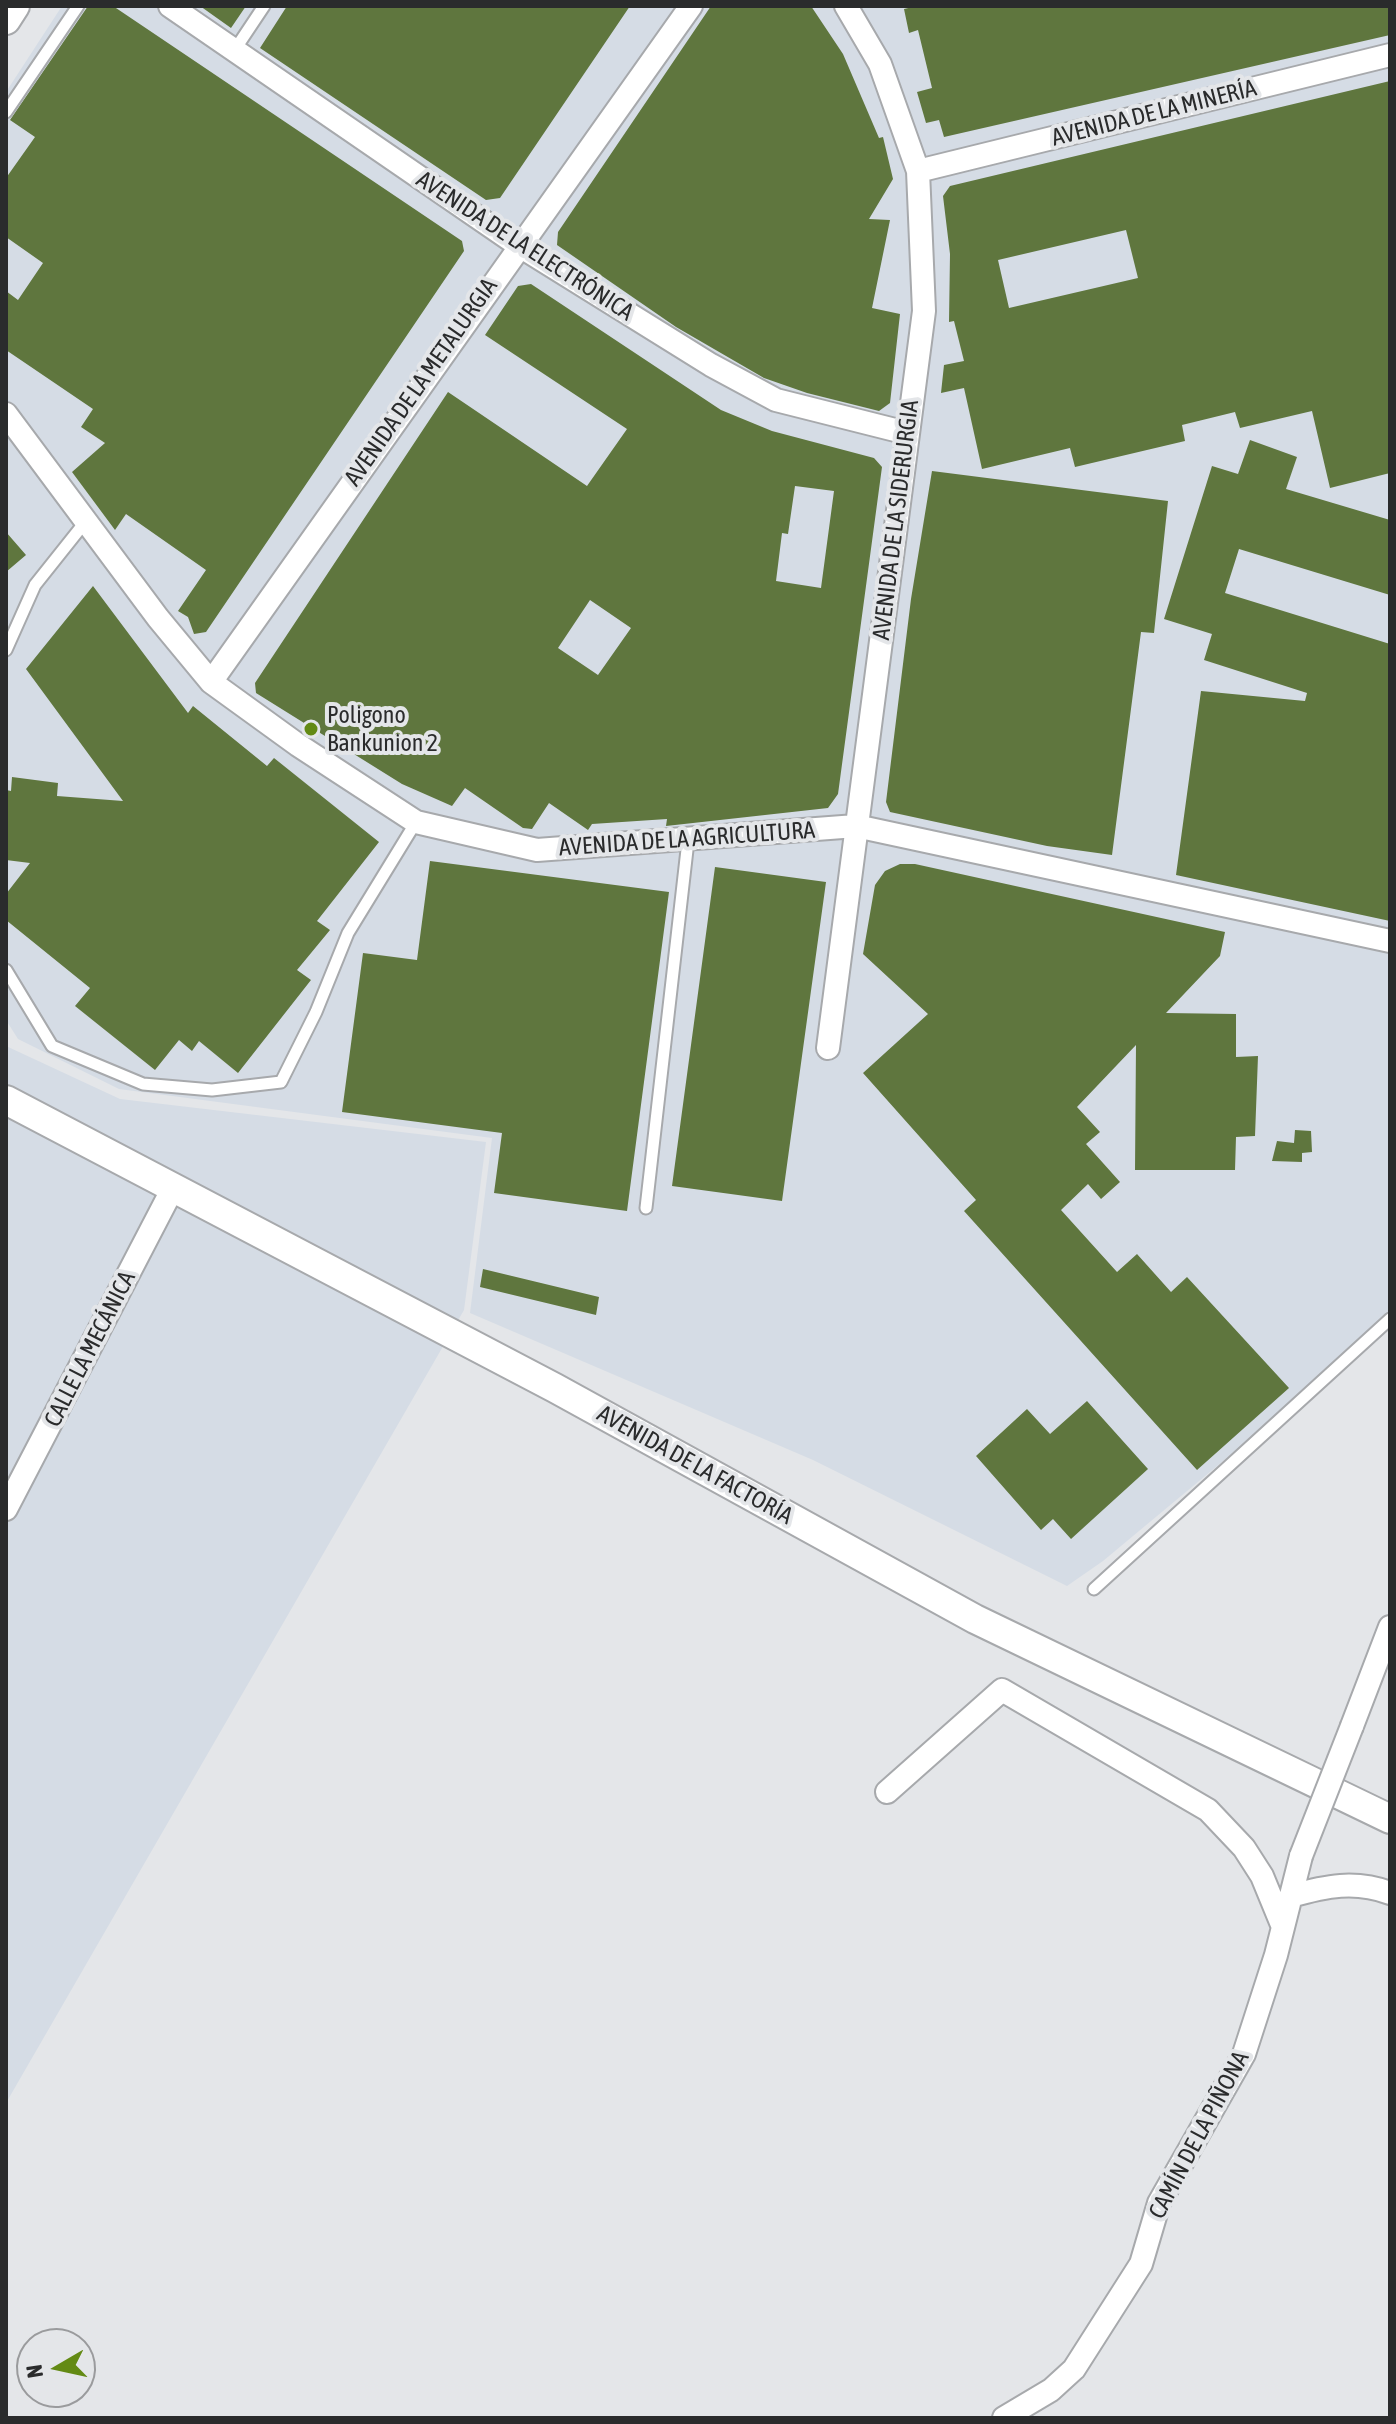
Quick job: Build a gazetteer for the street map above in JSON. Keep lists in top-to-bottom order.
{
  "streets": {
    "street": [
      "AVENIDA DE LA MINERÍA",
      "AVENIDA DE LA ELECTRÓNICA",
      "AVENIDA DE LA METALURGIA",
      "AVENIDA DE LA SIDERURGIA",
      "AVENIDA DE LA AGRICULTURA",
      "CALLE LA MECÁNICA",
      "AVENIDA DE LA FACTORÍA",
      "CAMÍN DE LA PIÑONA"
    ]
  },
  "crossings": [
    ["AVENIDA DE LA MINERÍA", "AVENIDA DE LA SIDERURGIA"],
    ["AVENIDA DE LA ELECTRÓNICA", "AVENIDA DE LA METALURGIA"],
    ["AVENIDA DE LA ELECTRÓNICA", "AVENIDA DE LA SIDERURGIA"],
    ["AVENIDA DE LA METALURGIA", "AVENIDA DE LA AGRICULTURA"],
    ["AVENIDA DE LA SIDERURGIA", "AVENIDA DE LA AGRICULTURA"],
    ["CALLE LA MECÁNICA", "AVENIDA DE LA FACTORÍA"]
  ],
  "places": ["Poligono Bankunion 2"],
  "north": "left"
}
